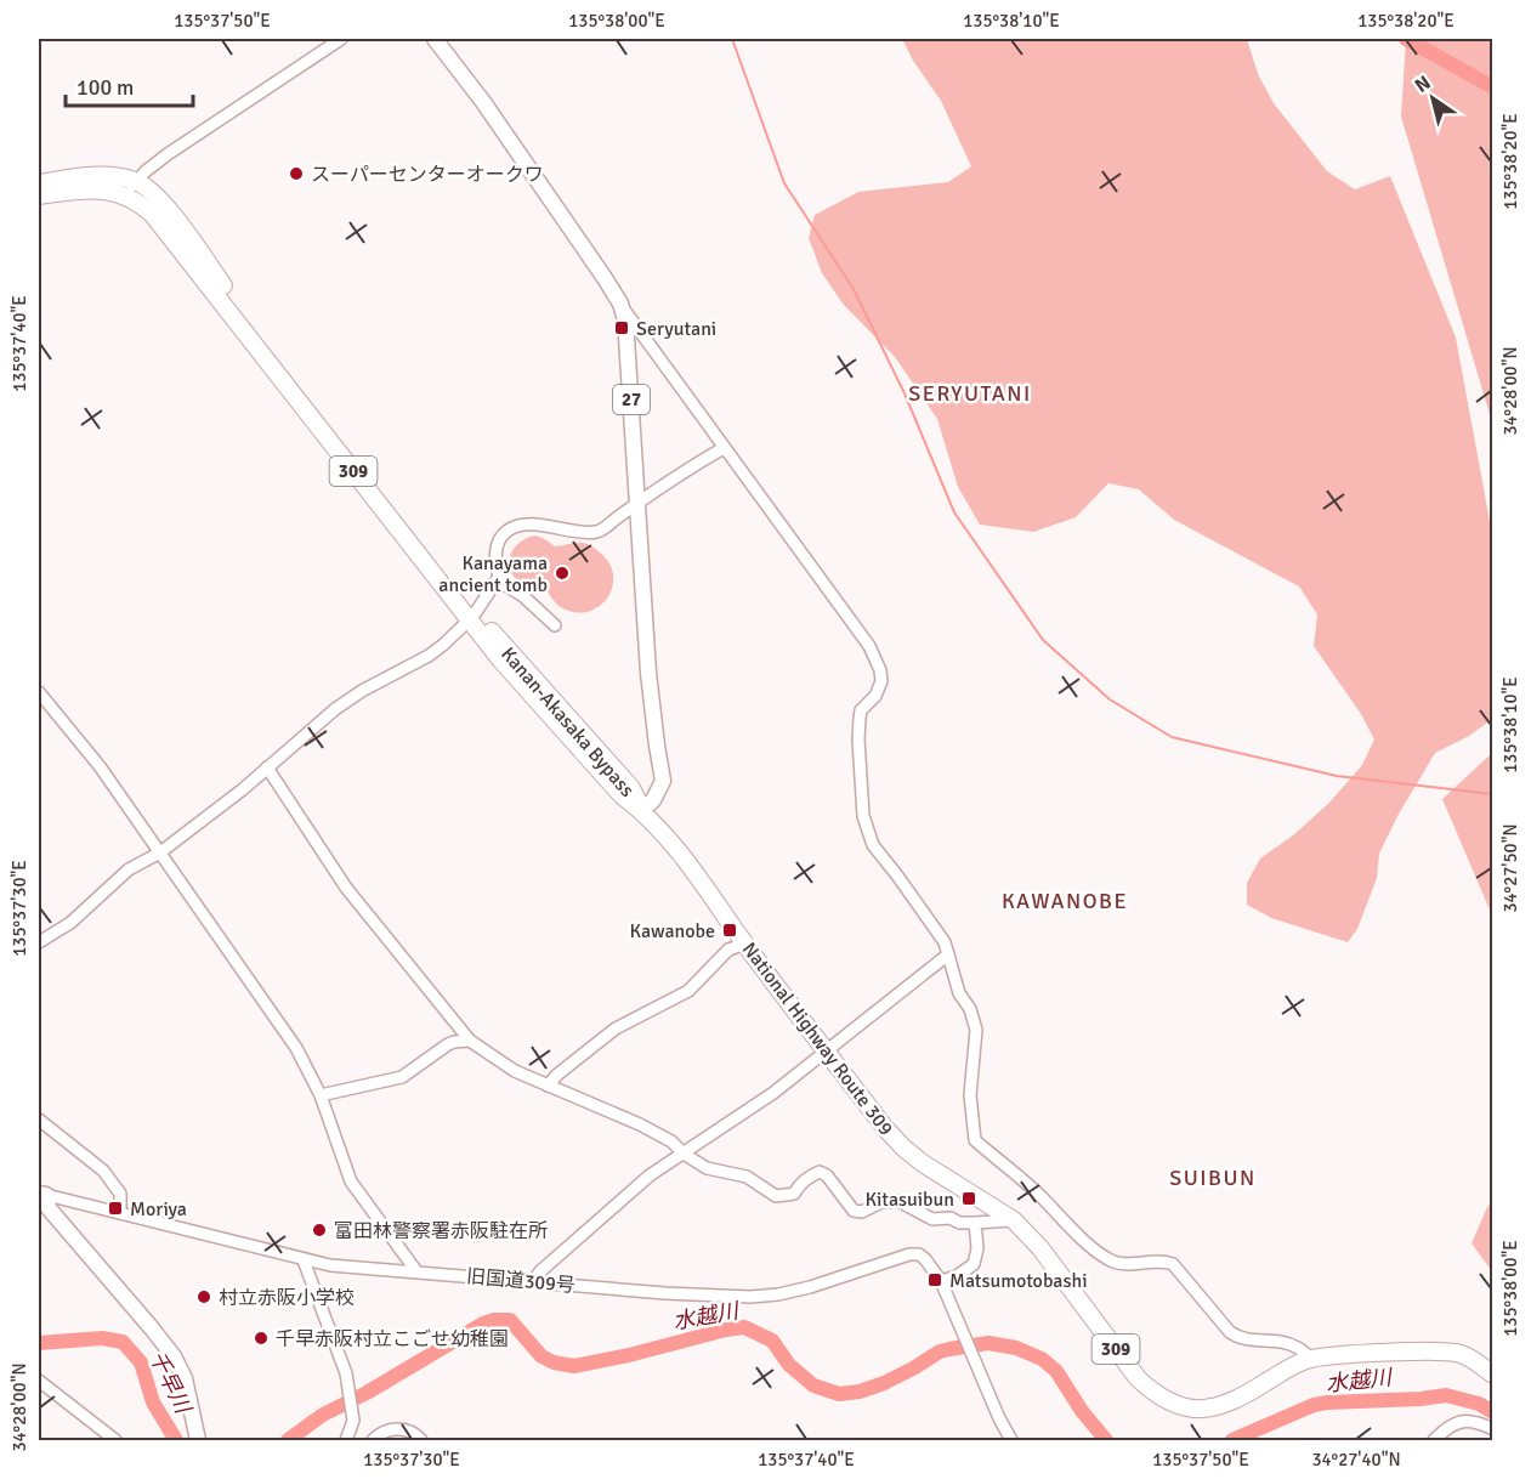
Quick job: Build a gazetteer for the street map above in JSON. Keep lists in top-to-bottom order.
{
  "streets": {
    "highway": ["309", "Kanan-Akasaka Bypass", "National Highway Route 309"],
    "main road": ["27"],
    "street": ["旧国道309号"]
  },
  "crossings": [
    ["27", "Kanan-Akasaka Bypass"],
    ["27", "National Highway Route 309"],
    ["Kanan-Akasaka Bypass", "National Highway Route 309"]
  ],
  "districts": ["SERYUTANI", "KAWANOBE", "SUIBUN"],
  "water": ["水越川", "千早川"],
  "places": {
    "other": [
      "スーパーセンターオークワ",
      "Kanayama ancient tomb",
      "富田林警察署赤阪駐在所",
      "村立赤阪小学校",
      "千早赤阪村立こごせ幼稚園"
    ],
    "transit": [
      "Seryutani",
      "Kawanobe",
      "Kitasuibun",
      "Moriya",
      "Matsumotobashi"
    ]
  },
  "scale_bar": "100 m",
  "north": "top left",
  "coordinates": [
    "135°37'50\"E",
    "135°38'00\"E",
    "135°38'10\"E",
    "135°38'20\"E",
    "135°37'40\"E",
    "34°28'00\"N",
    "34°27'50\"N",
    "135°37'30\"E",
    "34°27'40\"N"
  ]
}
